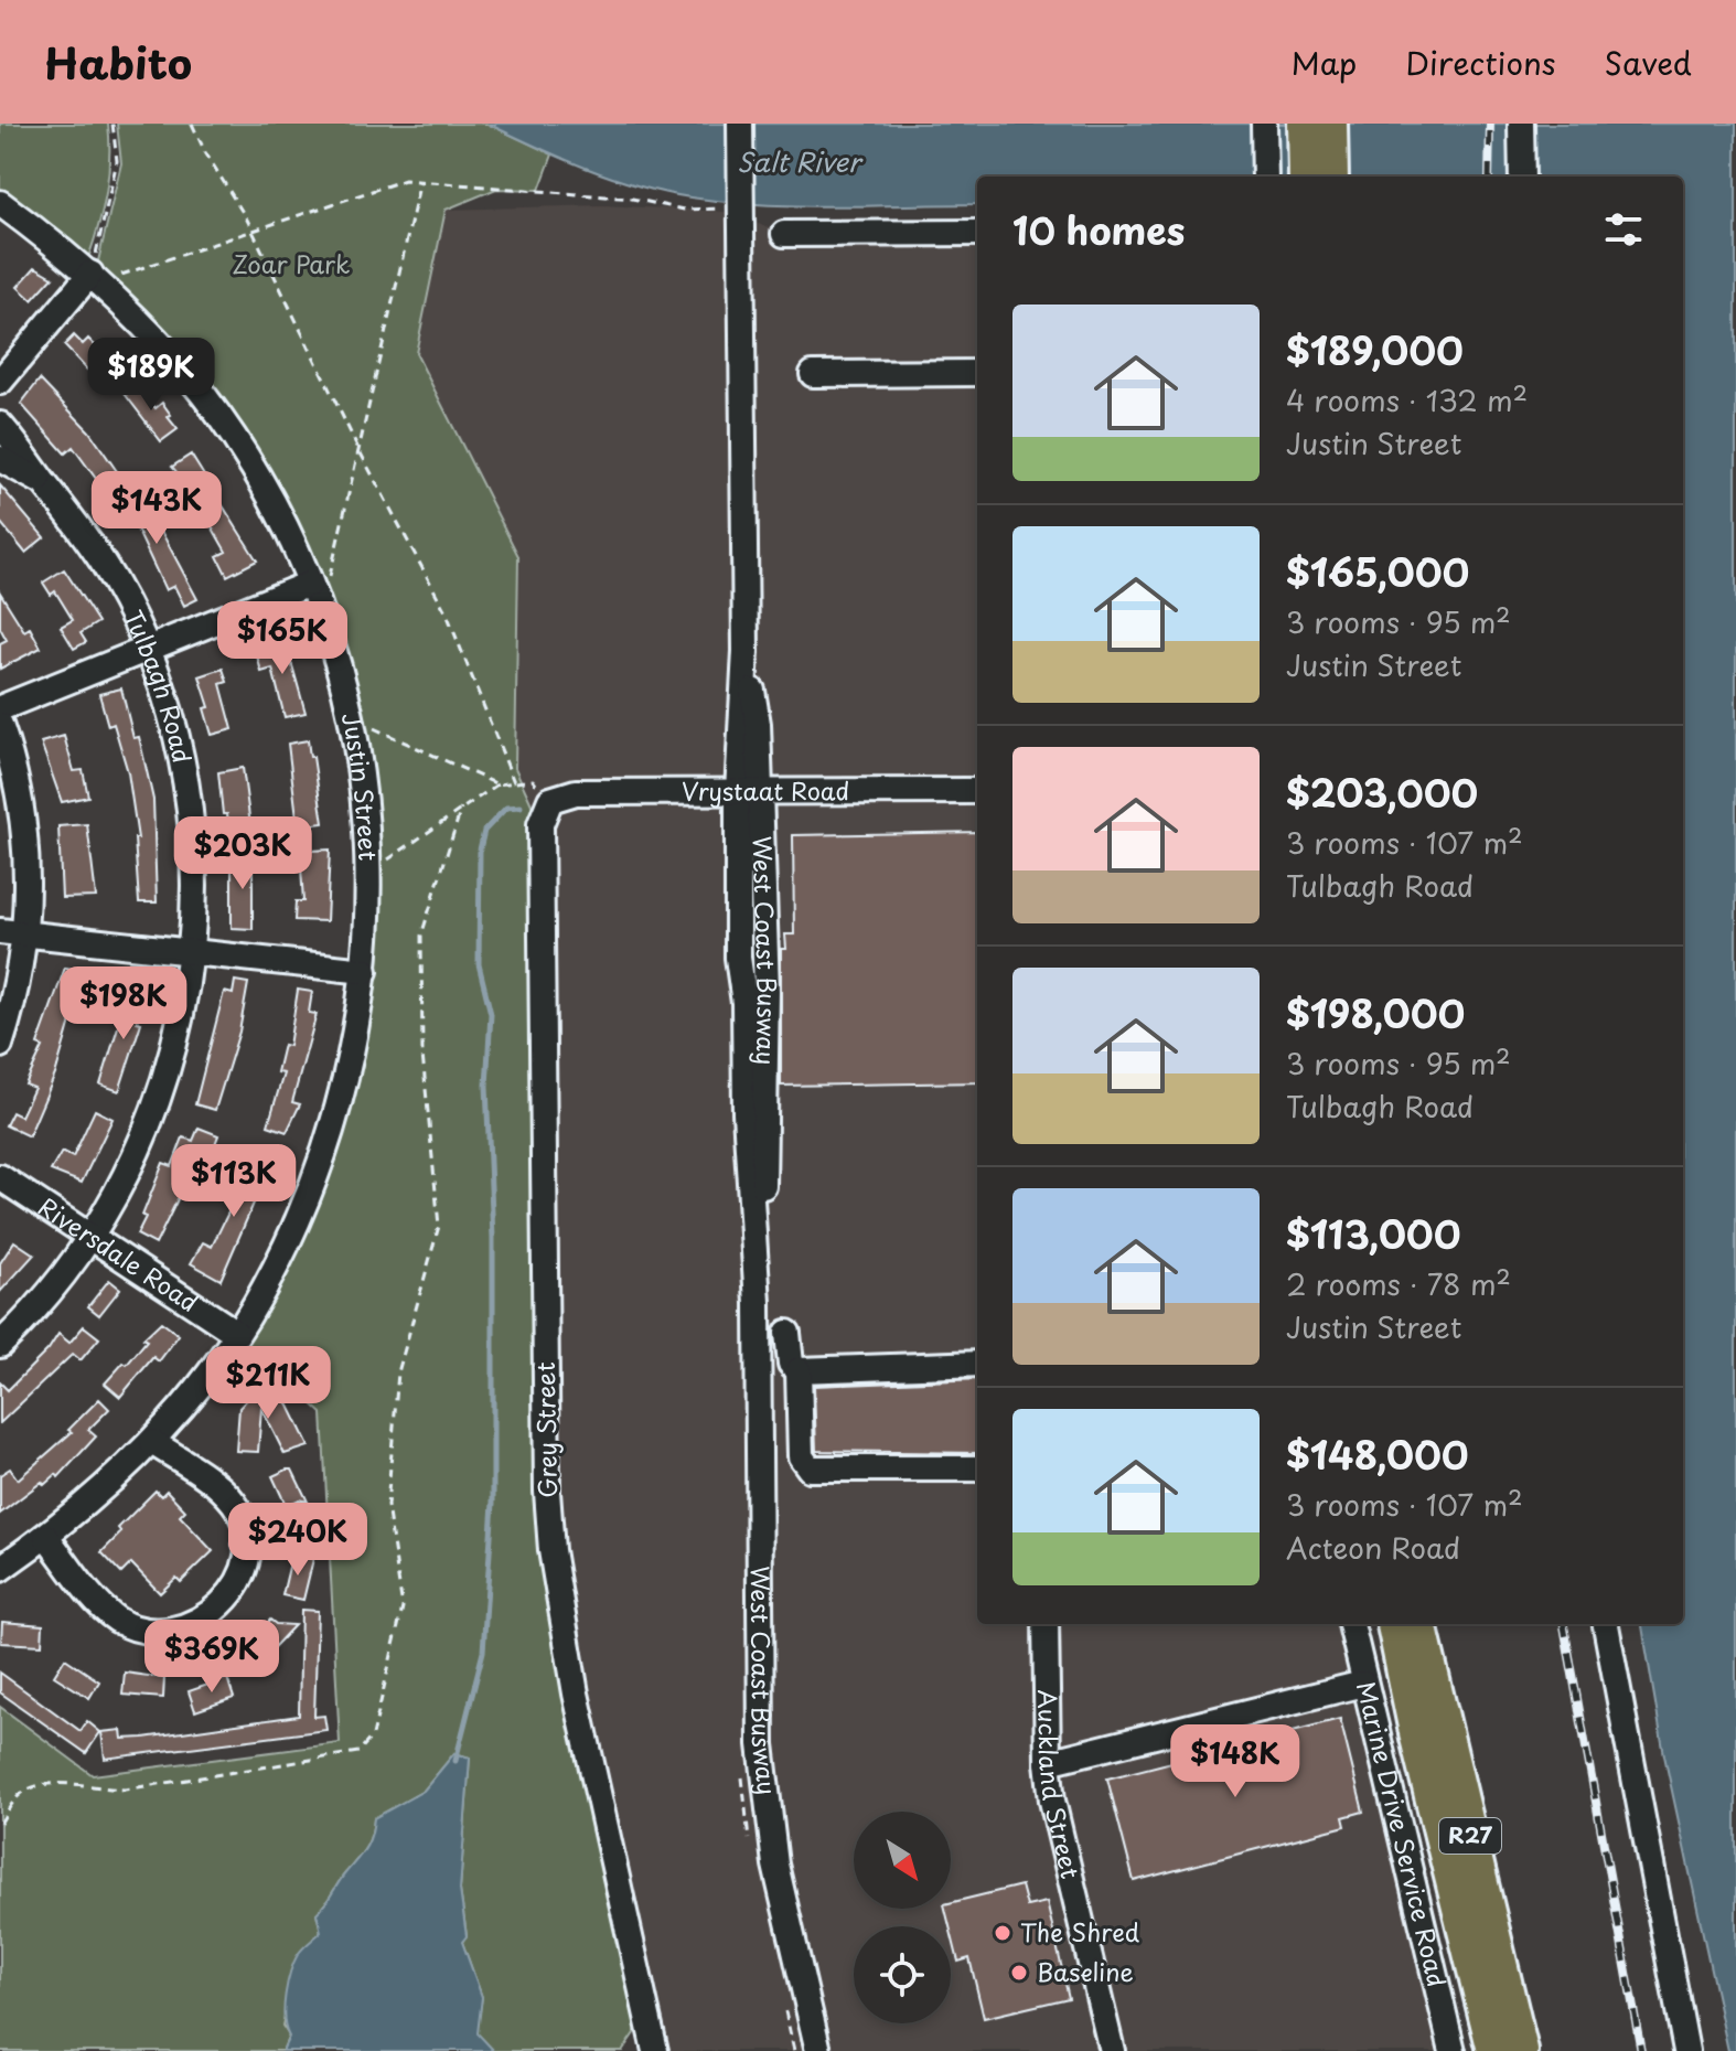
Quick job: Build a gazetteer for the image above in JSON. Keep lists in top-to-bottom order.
{
  "streets": {
    "main road": ["R27"],
    "street": [
      "Tulbagh Road",
      "Justin Street",
      "Vrystaat Road",
      "West Coast Busway",
      "Riversdale Road",
      "Grey Street",
      "Auckland Street",
      "Marine Drive Service Road"
    ]
  },
  "crossings": [
    ["Tulbagh Road", "Riversdale Road"],
    ["Justin Street", "Riversdale Road"],
    ["Vrystaat Road", "West Coast Busway"],
    ["Vrystaat Road", "Grey Street"]
  ],
  "water": ["Salt River"],
  "parks": ["Zoar Park"],
  "places": ["The Shred", "Baseline"],
  "north": "bottom right",
  "page": {
    "header": "Habito",
    "nav": ["Map", "Directions", "Saved"],
    "heading": "10 homes",
    "list": [
      {
        "name": "$189,000",
        "note": "4 rooms · 132 m² · Justin Street"
      },
      {
        "name": "$165,000",
        "note": "3 rooms · 95 m² · Justin Street"
      },
      {
        "name": "$203,000",
        "note": "3 rooms · 107 m² · Tulbagh Road"
      },
      {
        "name": "$198,000",
        "note": "3 rooms · 95 m² · Tulbagh Road"
      },
      {
        "name": "$113,000",
        "note": "2 rooms · 78 m² · Justin Street"
      },
      {
        "name": "$148,000",
        "note": "3 rooms · 107 m² · Acteon Road"
      }
    ],
    "price": [
      "$189K",
      "$143K",
      "$165K",
      "$203K",
      "$198K",
      "$113K",
      "$211K",
      "$240K",
      "$369K",
      "$148K"
    ]
  }
}
